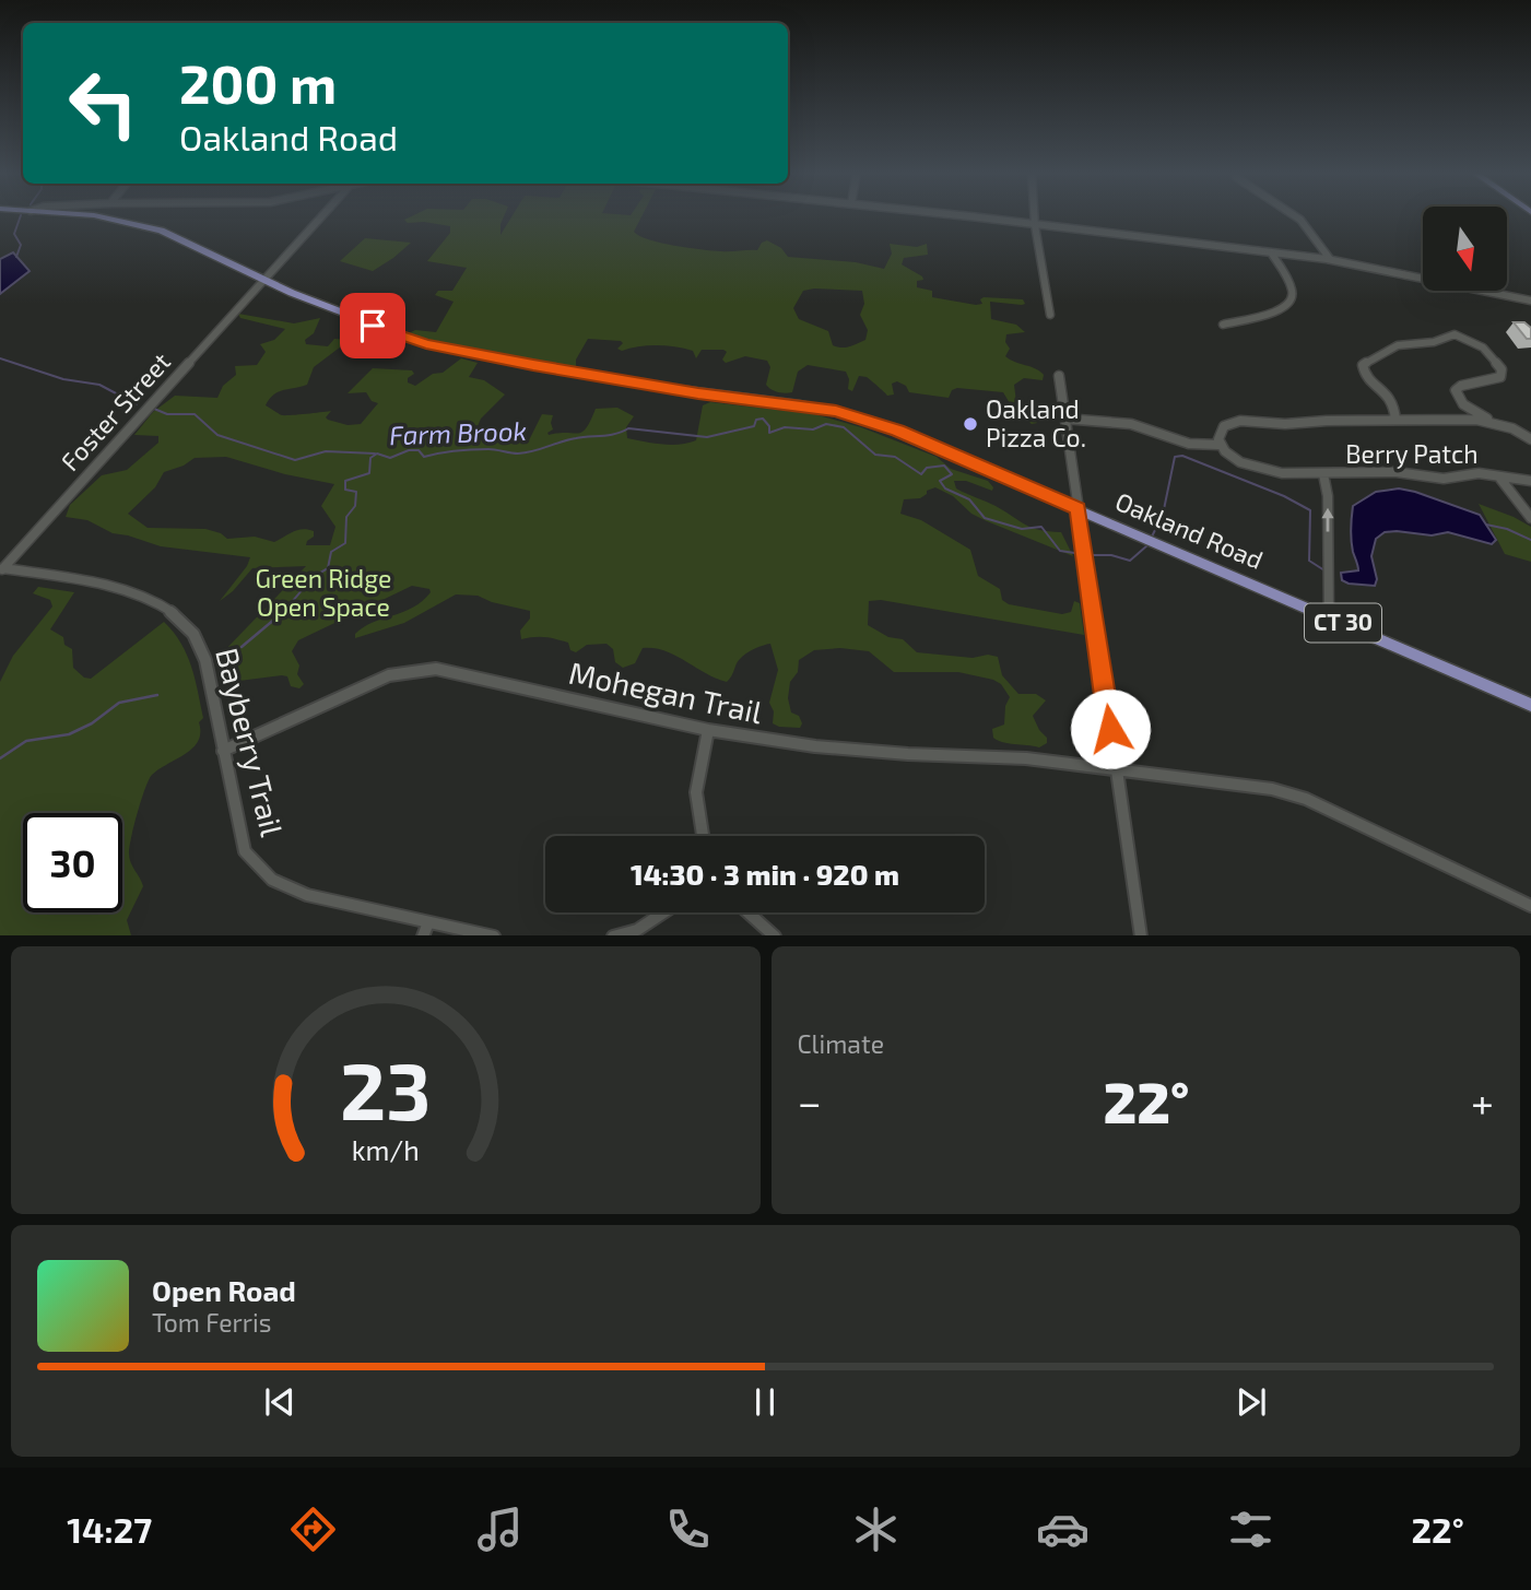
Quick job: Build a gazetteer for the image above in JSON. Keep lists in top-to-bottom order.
{
  "streets": {
    "main road": ["Oakland Road", "CT 30"],
    "street": [
      "Foster Street",
      "Berry Patch",
      "Mohegan Trail",
      "Bayberry Trail"
    ]
  },
  "crossings": [
    ["Foster Street", "Oakland Road"],
    ["Foster Street", "Bayberry Trail"],
    ["Berry Patch", "Oakland Road"],
    ["Mohegan Trail", "Bayberry Trail"]
  ],
  "water": ["Farm Brook"],
  "parks": ["Green Ridge Open Space"],
  "places": ["Oakland Pizza Co."],
  "north": "bottom",
  "page": {
    "turn": ["200 m", "Oakland Road"],
    "limit": "30",
    "trip": "14:30 · 3 min · 920 m",
    "tile": "Climate",
    "heat": ["−", "22°", "+"],
    "song": ["Open Road", "Tom Ferris"],
    "tabs": ["14:27", "22°"],
    "gauge": ["23", "km/h"]
  }
}
